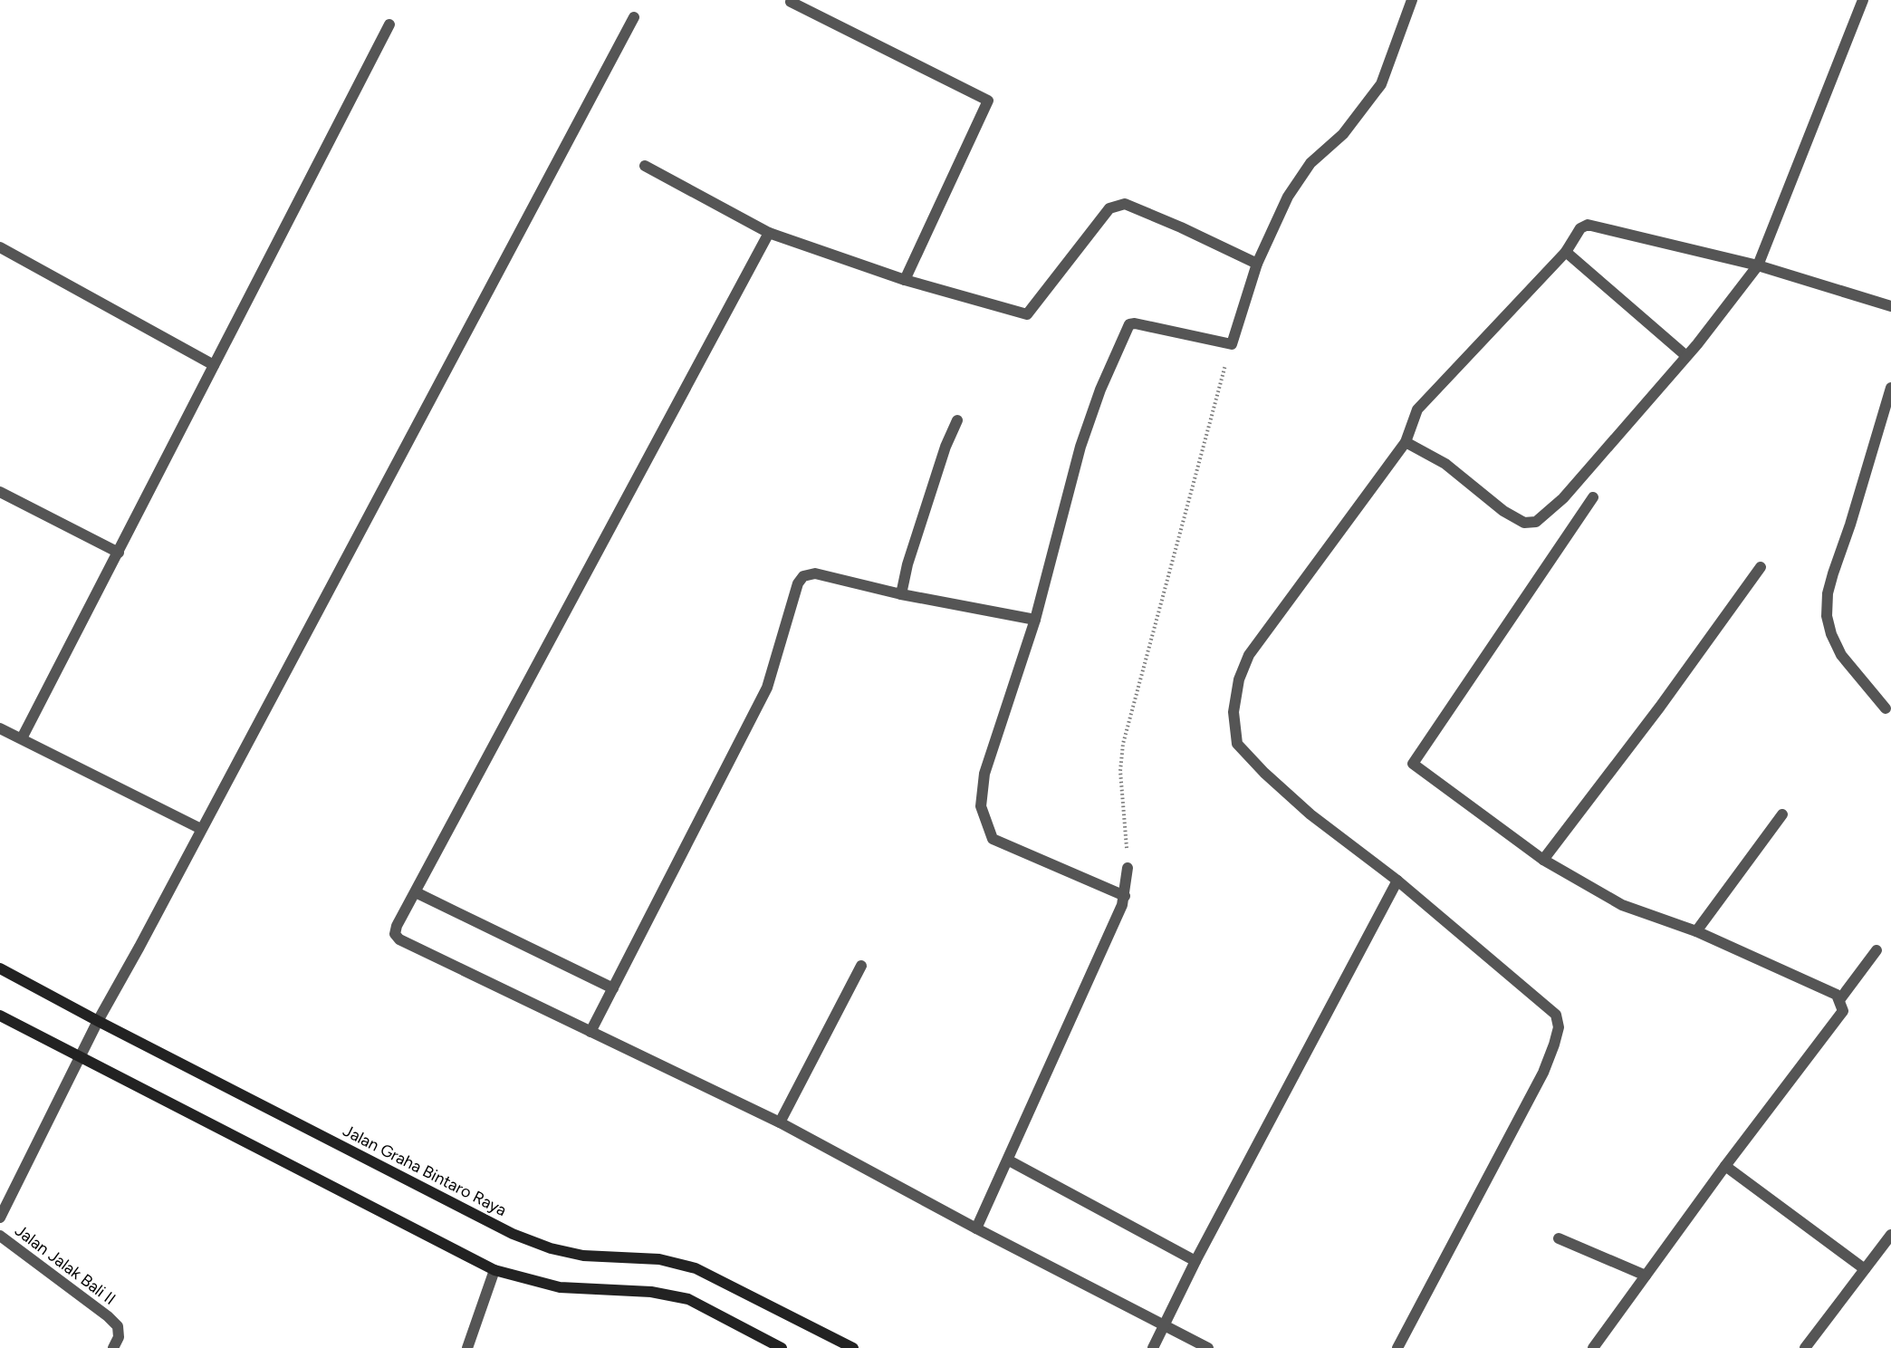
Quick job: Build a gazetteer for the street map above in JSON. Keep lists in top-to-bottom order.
{
  "streets": {
    "main road": ["Jalan Graha Bintaro Raya"],
    "street": ["Jalan Jalak Bali II"]
  }
}
